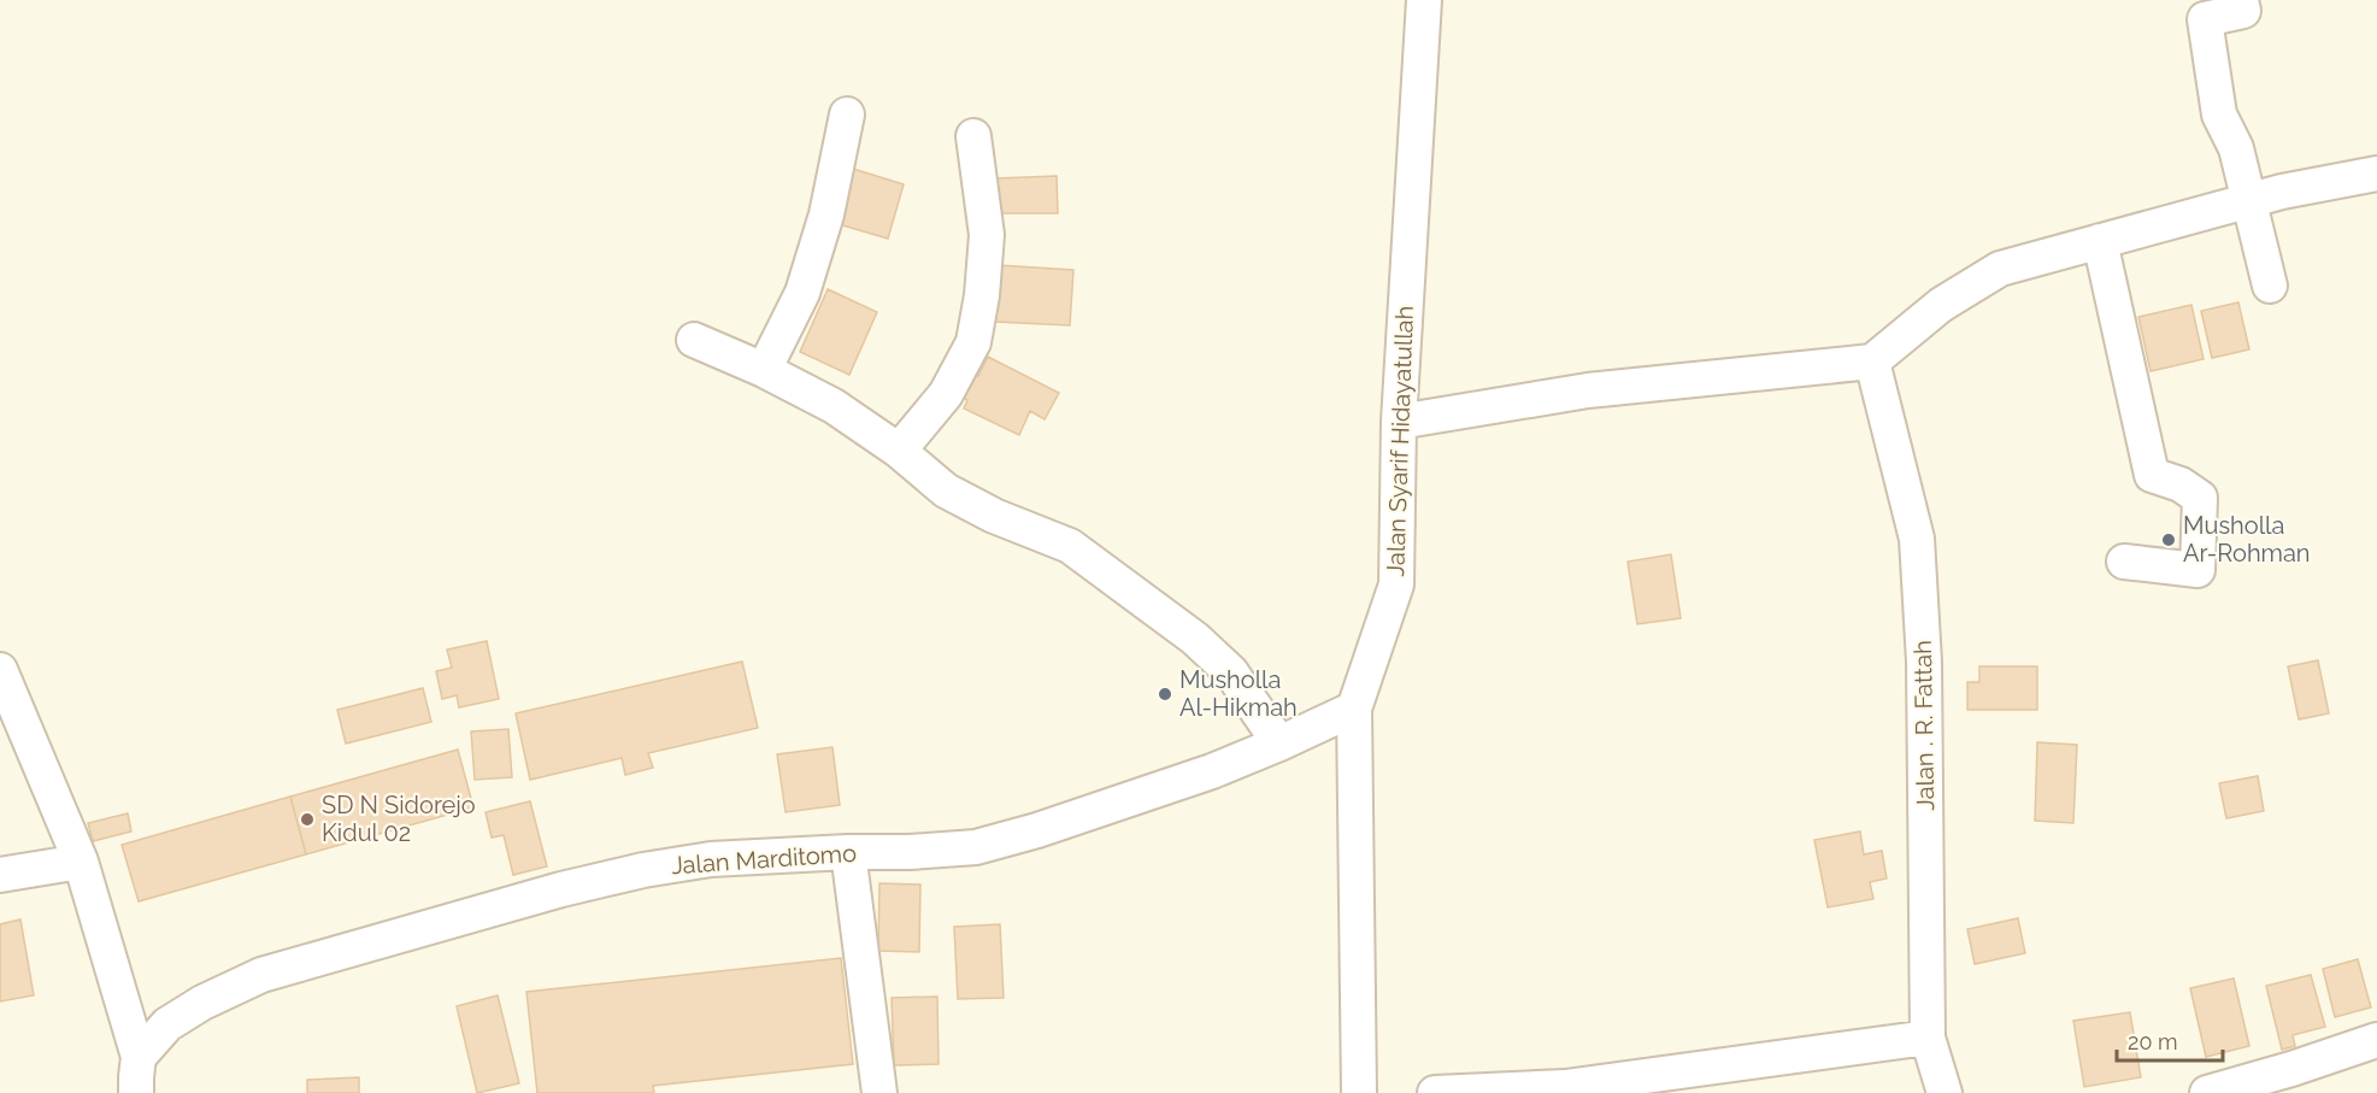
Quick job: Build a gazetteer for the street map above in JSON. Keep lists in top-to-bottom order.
{
  "streets": {
    "street": ["Jalan Syarif Hidayatullah", "Jalan . R. Fattah", "Jalan Marditomo"]
  },
  "crossings": [
    ["Jalan Syarif Hidayatullah", "Jalan Marditomo"]
  ],
  "places": ["Musholla Ar-Rohman", "Musholla Al-Hikmah", "SD N Sidorejo Kidul 02"],
  "scale_bar": "20 m"
}
